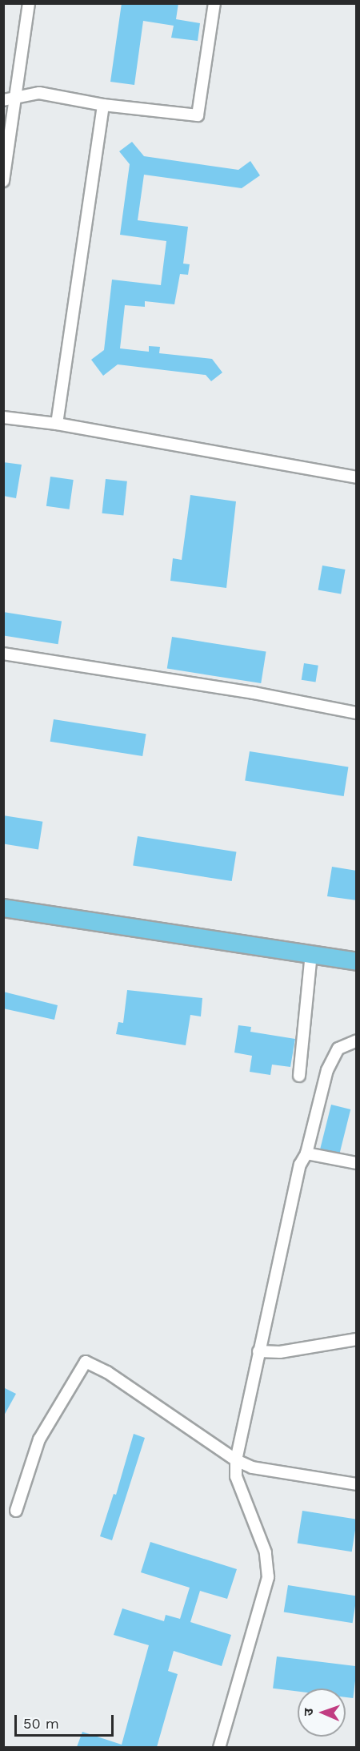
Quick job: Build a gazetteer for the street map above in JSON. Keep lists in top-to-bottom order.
{
  "scale_bar": "50 m",
  "north": "left"
}
